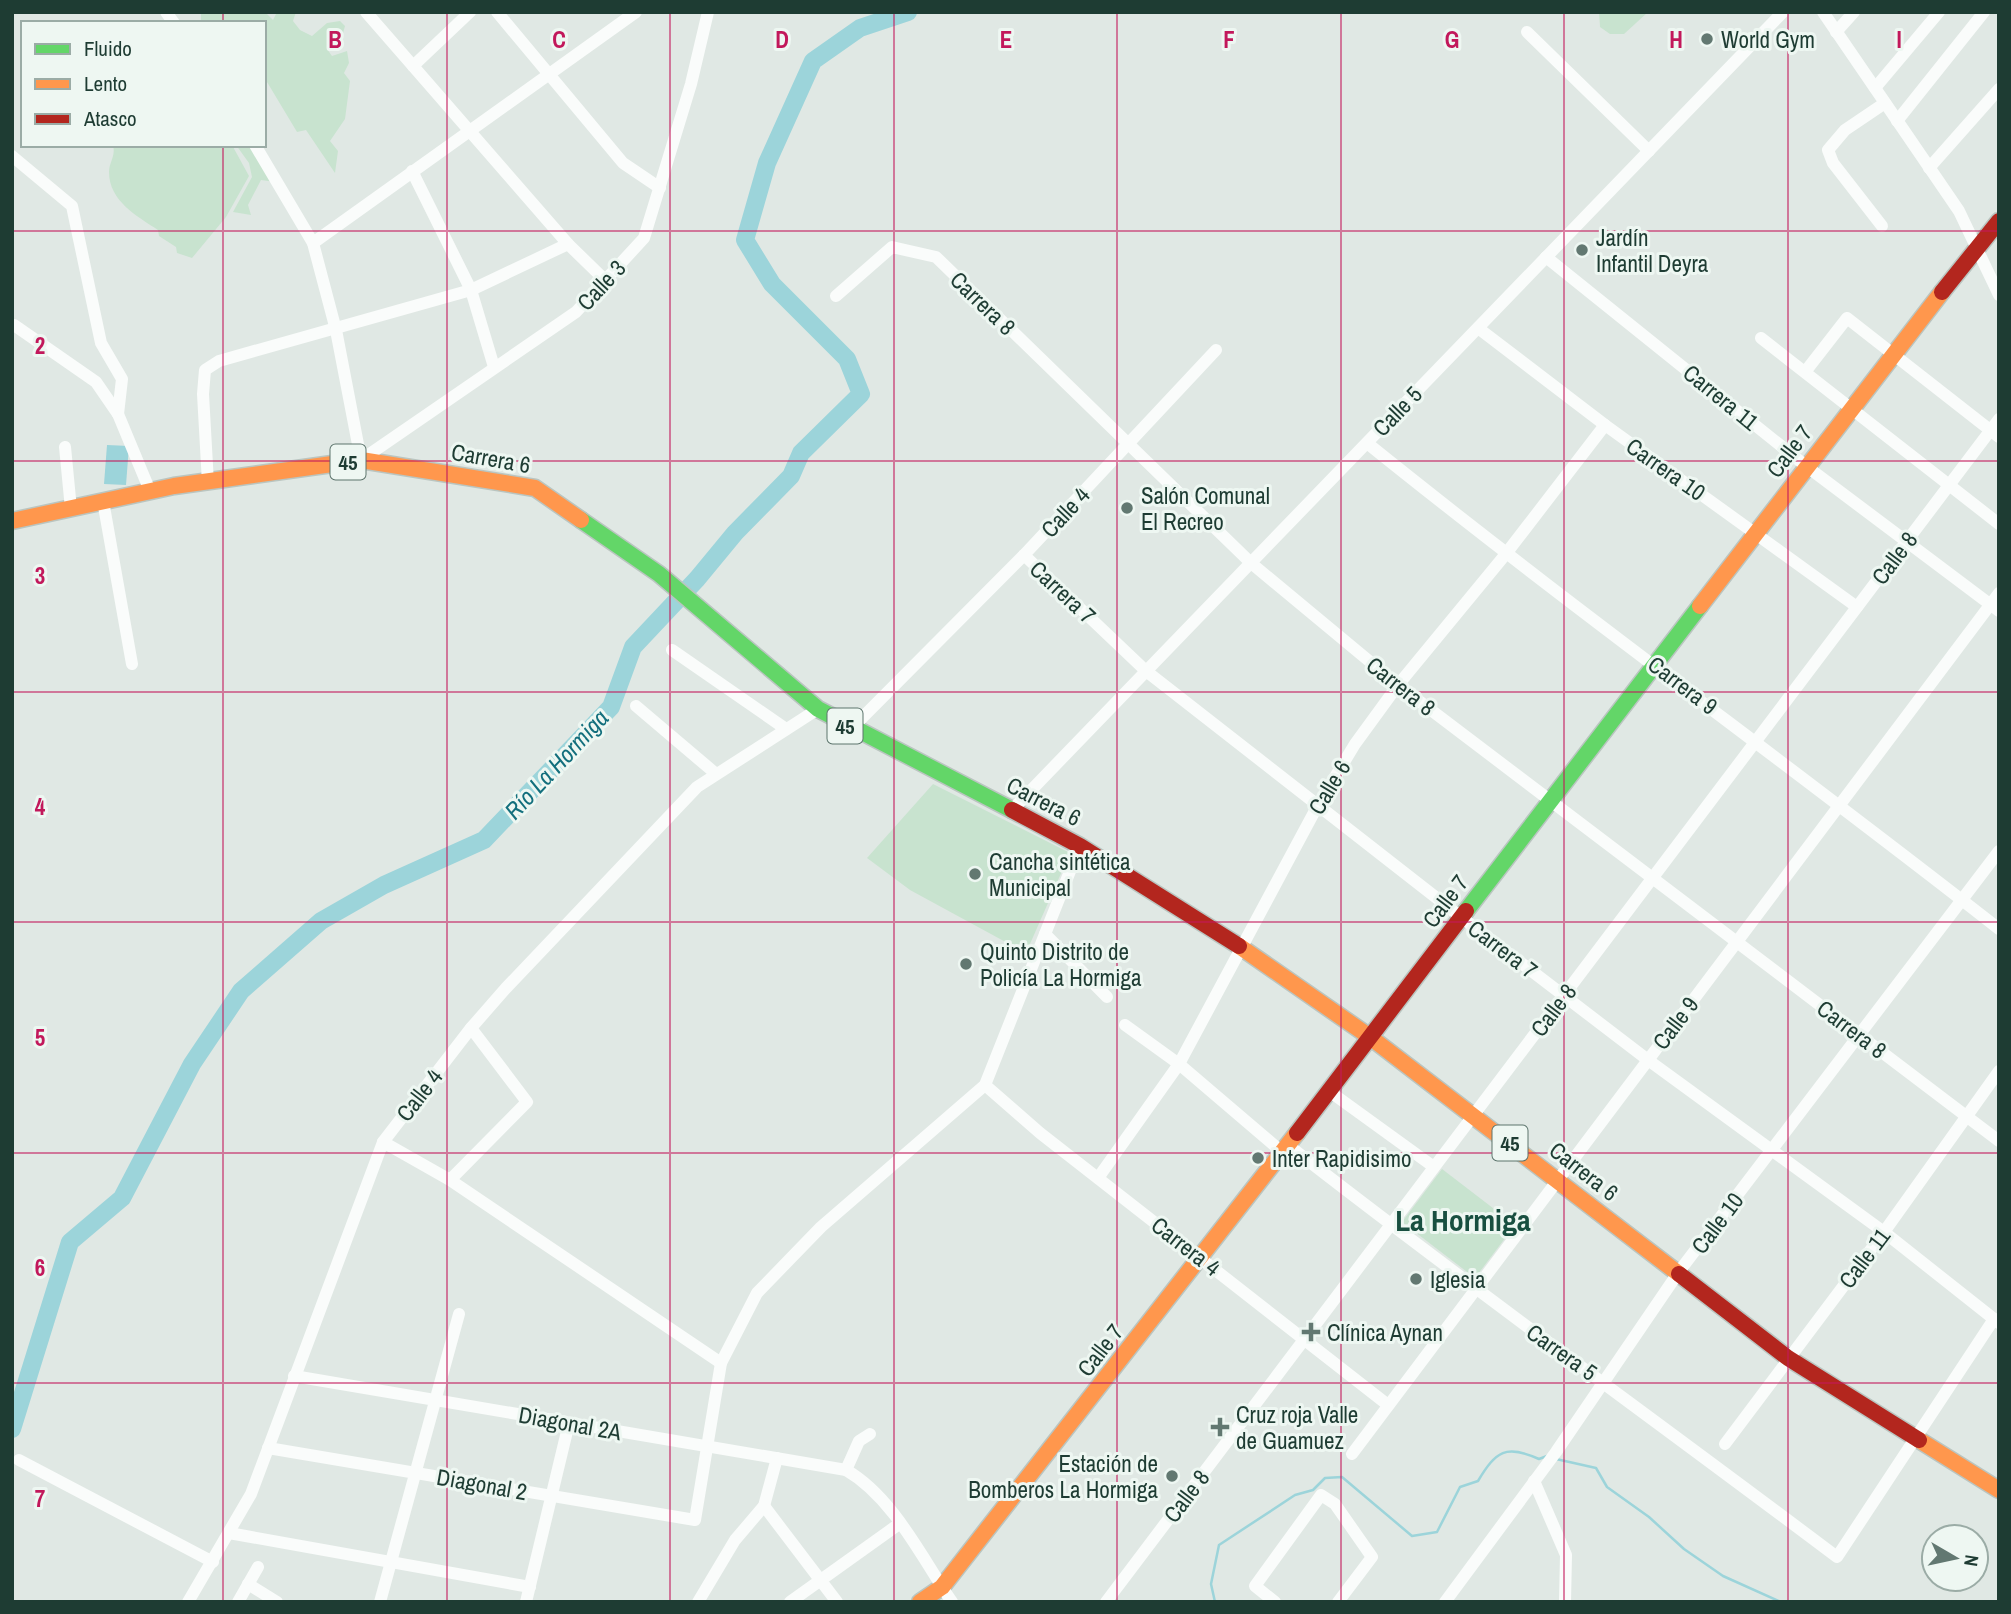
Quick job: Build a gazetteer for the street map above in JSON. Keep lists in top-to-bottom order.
{
  "streets": {
    "main road": ["Calle 7", "Carrera 6", "45"],
    "street": [
      "Calle 3",
      "Carrera 8",
      "Carrera 11",
      "Calle 5",
      "Carrera 10",
      "Calle 4",
      "Calle 8",
      "Carrera 7",
      "Carrera 9",
      "Calle 6",
      "Calle 9",
      "Calle 10",
      "Carrera 4",
      "Calle 11",
      "Carrera 5",
      "Diagonal 2A",
      "Diagonal 2"
    ]
  },
  "crossings": [
    ["Calle 3", "Carrera 6"],
    ["Carrera 8", "Calle 5"],
    ["Carrera 8", "Calle 7"],
    ["Carrera 8", "Calle 4"],
    ["Carrera 8", "Calle 8"],
    ["Carrera 8", "Calle 6"],
    ["Carrera 8", "Calle 9"],
    ["Carrera 8", "Calle 10"],
    ["Carrera 8", "Calle 11"],
    ["Carrera 11", "Calle 5"],
    ["Carrera 11", "Calle 7"],
    ["Carrera 11", "Calle 8"],
    ["Carrera 11", "Calle 9"],
    ["Calle 5", "Carrera 6"],
    ["Calle 5", "Carrera 10"],
    ["Calle 5", "Carrera 7"],
    ["Calle 5", "Carrera 9"],
    ["Calle 7", "Carrera 6"],
    ["Calle 7", "Carrera 10"],
    ["Calle 7", "Carrera 7"],
    ["Calle 7", "Carrera 9"],
    ["Calle 7", "Carrera 4"],
    ["Calle 7", "Carrera 5"],
    ["Carrera 6", "Calle 4"],
    ["Carrera 6", "Calle 8"],
    ["Carrera 6", "Calle 6"],
    ["Carrera 6", "Calle 9"],
    ["Carrera 6", "Calle 10"],
    ["Carrera 6", "Calle 11"],
    ["Carrera 6", "Carrera 5"],
    ["Carrera 10", "Calle 8"],
    ["Carrera 10", "Calle 6"],
    ["Calle 4", "Carrera 7"],
    ["Calle 4", "Diagonal 2A"],
    ["Calle 4", "Diagonal 2"],
    ["Calle 8", "Carrera 7"],
    ["Calle 8", "Carrera 9"],
    ["Calle 8", "Carrera 4"],
    ["Calle 8", "Carrera 5"],
    ["Carrera 7", "Calle 6"],
    ["Carrera 7", "Calle 9"],
    ["Carrera 7", "Calle 10"],
    ["Carrera 7", "Calle 11"],
    ["Carrera 9", "Calle 6"],
    ["Carrera 9", "Calle 9"],
    ["Carrera 9", "Calle 10"],
    ["Calle 6", "Carrera 4"],
    ["Calle 6", "Carrera 5"],
    ["Calle 9", "Carrera 4"],
    ["Calle 9", "Carrera 5"],
    ["Calle 10", "Carrera 5"],
    ["Diagonal 2A", "Diagonal 2"]
  ],
  "districts": ["La Hormiga"],
  "water": ["Río La Hormiga"],
  "places": {
    "other": [
      "World Gym",
      "Jardín Infantil Deyra",
      "Salón Comunal El Recreo",
      "Cancha sintética Municipal",
      "Quinto Distrito de Policía La Hormiga",
      "Inter Rapidisimo",
      "Iglesia",
      "Estación de Bomberos La Hormiga"
    ],
    "health": ["Clínica Aynan", "Cruz roja Valle de Guamuez"]
  },
  "legend": ["Fluido", "Lento", "Atasco"],
  "north": "right",
  "grid": {
    "columns": [
      "B",
      "C",
      "D",
      "E",
      "F",
      "G",
      "H",
      "I"
    ],
    "rows": [
      "2",
      "3",
      "4",
      "5",
      "6",
      "7"
    ]
  }
}
